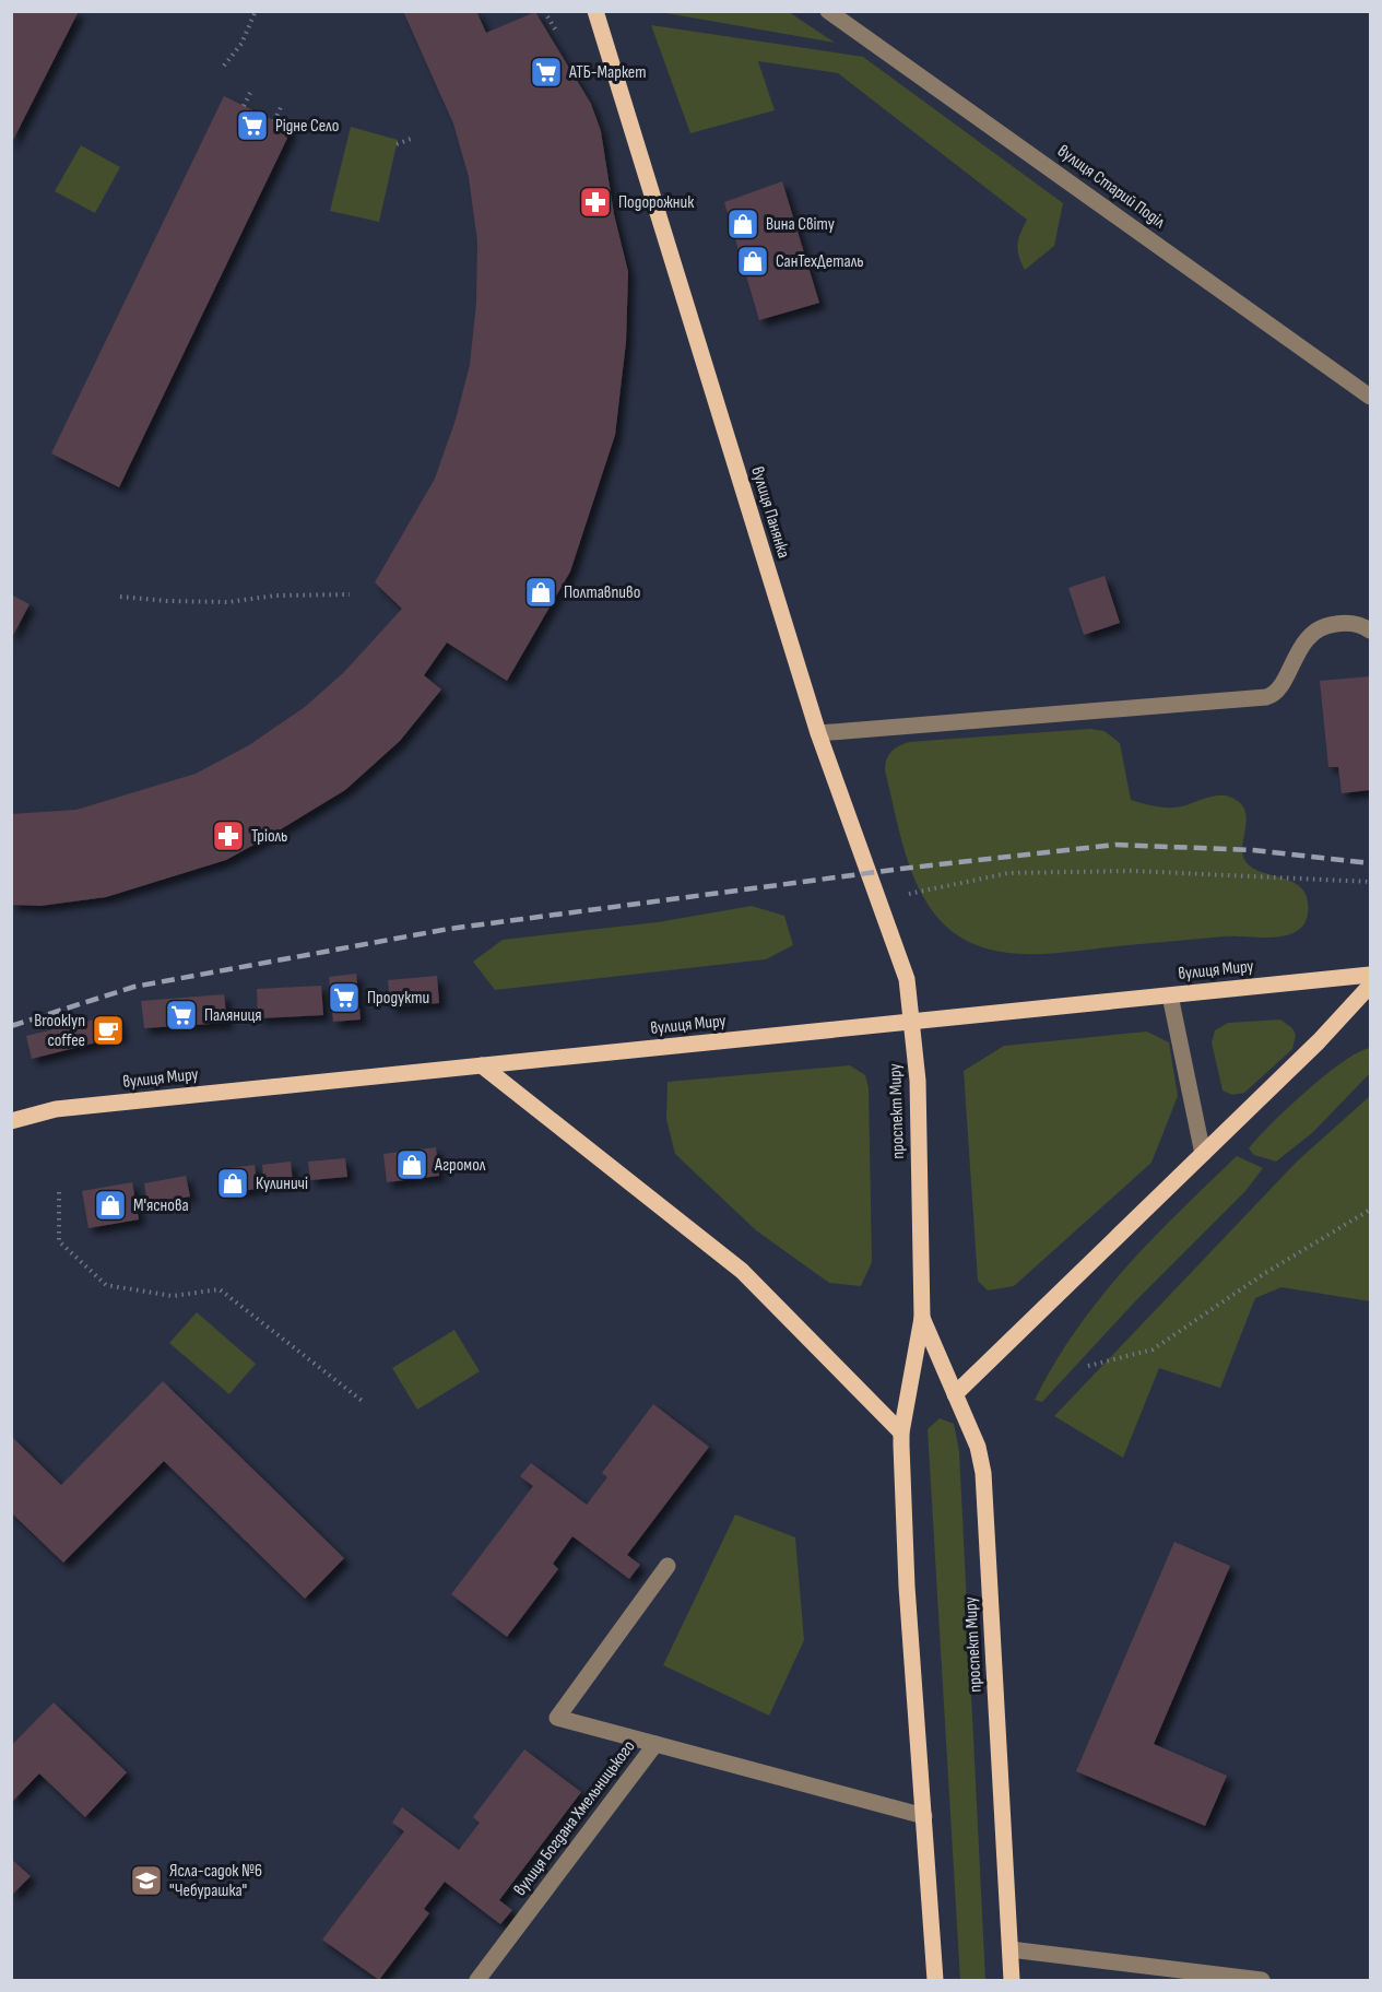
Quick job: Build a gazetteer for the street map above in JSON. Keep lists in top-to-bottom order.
{
  "streets": {
    "main road": ["вулиця Панянка", "вулиця Миру", "проспект Миру"],
    "street": ["вулиця Старий Поділ", "вулиця Богдана Хмельницького"]
  },
  "crossings": [
    ["вулиця Панянка", "вулиця Миру"],
    ["вулиця Панянка", "проспект Миру"],
    ["вулиця Миру", "проспект Миру"],
    ["проспект Миру", "вулиця Богдана Хмельницького"]
  ],
  "places": {
    "supermarket": [
      "АТБ-Маркет",
      "Рідне Село",
      "Продукти",
      "Паляниця"
    ],
    "pharmacy": ["Подорожник", "Тріоль"],
    "shop": [
      "Вина Світу",
      "СанТехДеталь",
      "Полтавпиво",
      "Агромол",
      "Кулиничі",
      "М'яснова"
    ],
    "cafe": ["Brooklyn coffee"],
    "school or university": ["Ясла-садок №6 \"Чебурашка\""]
  }
}
